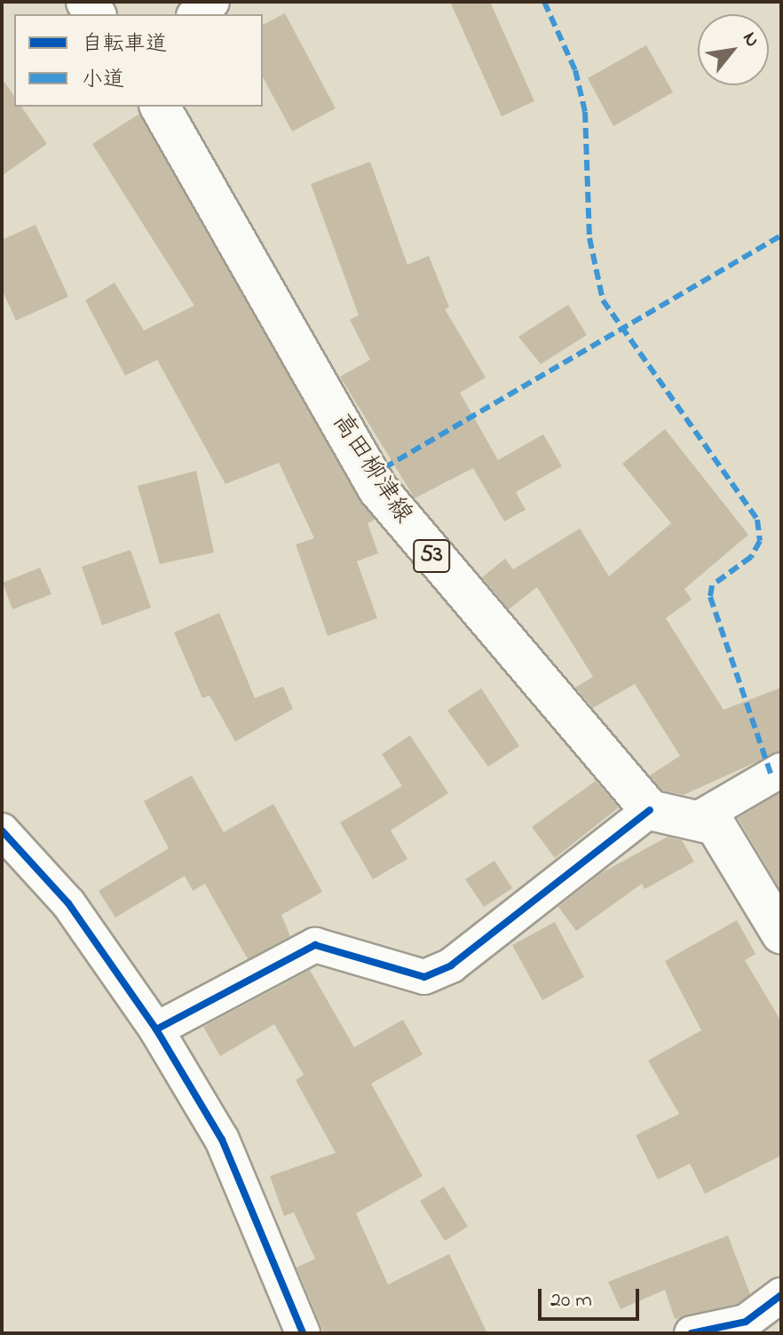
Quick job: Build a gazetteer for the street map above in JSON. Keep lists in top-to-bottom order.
{
  "streets": {
    "main road": ["高田柳津線", "53"]
  },
  "legend": ["自転車道", "小道"],
  "scale_bar": "20 m",
  "north": "top right"
}
